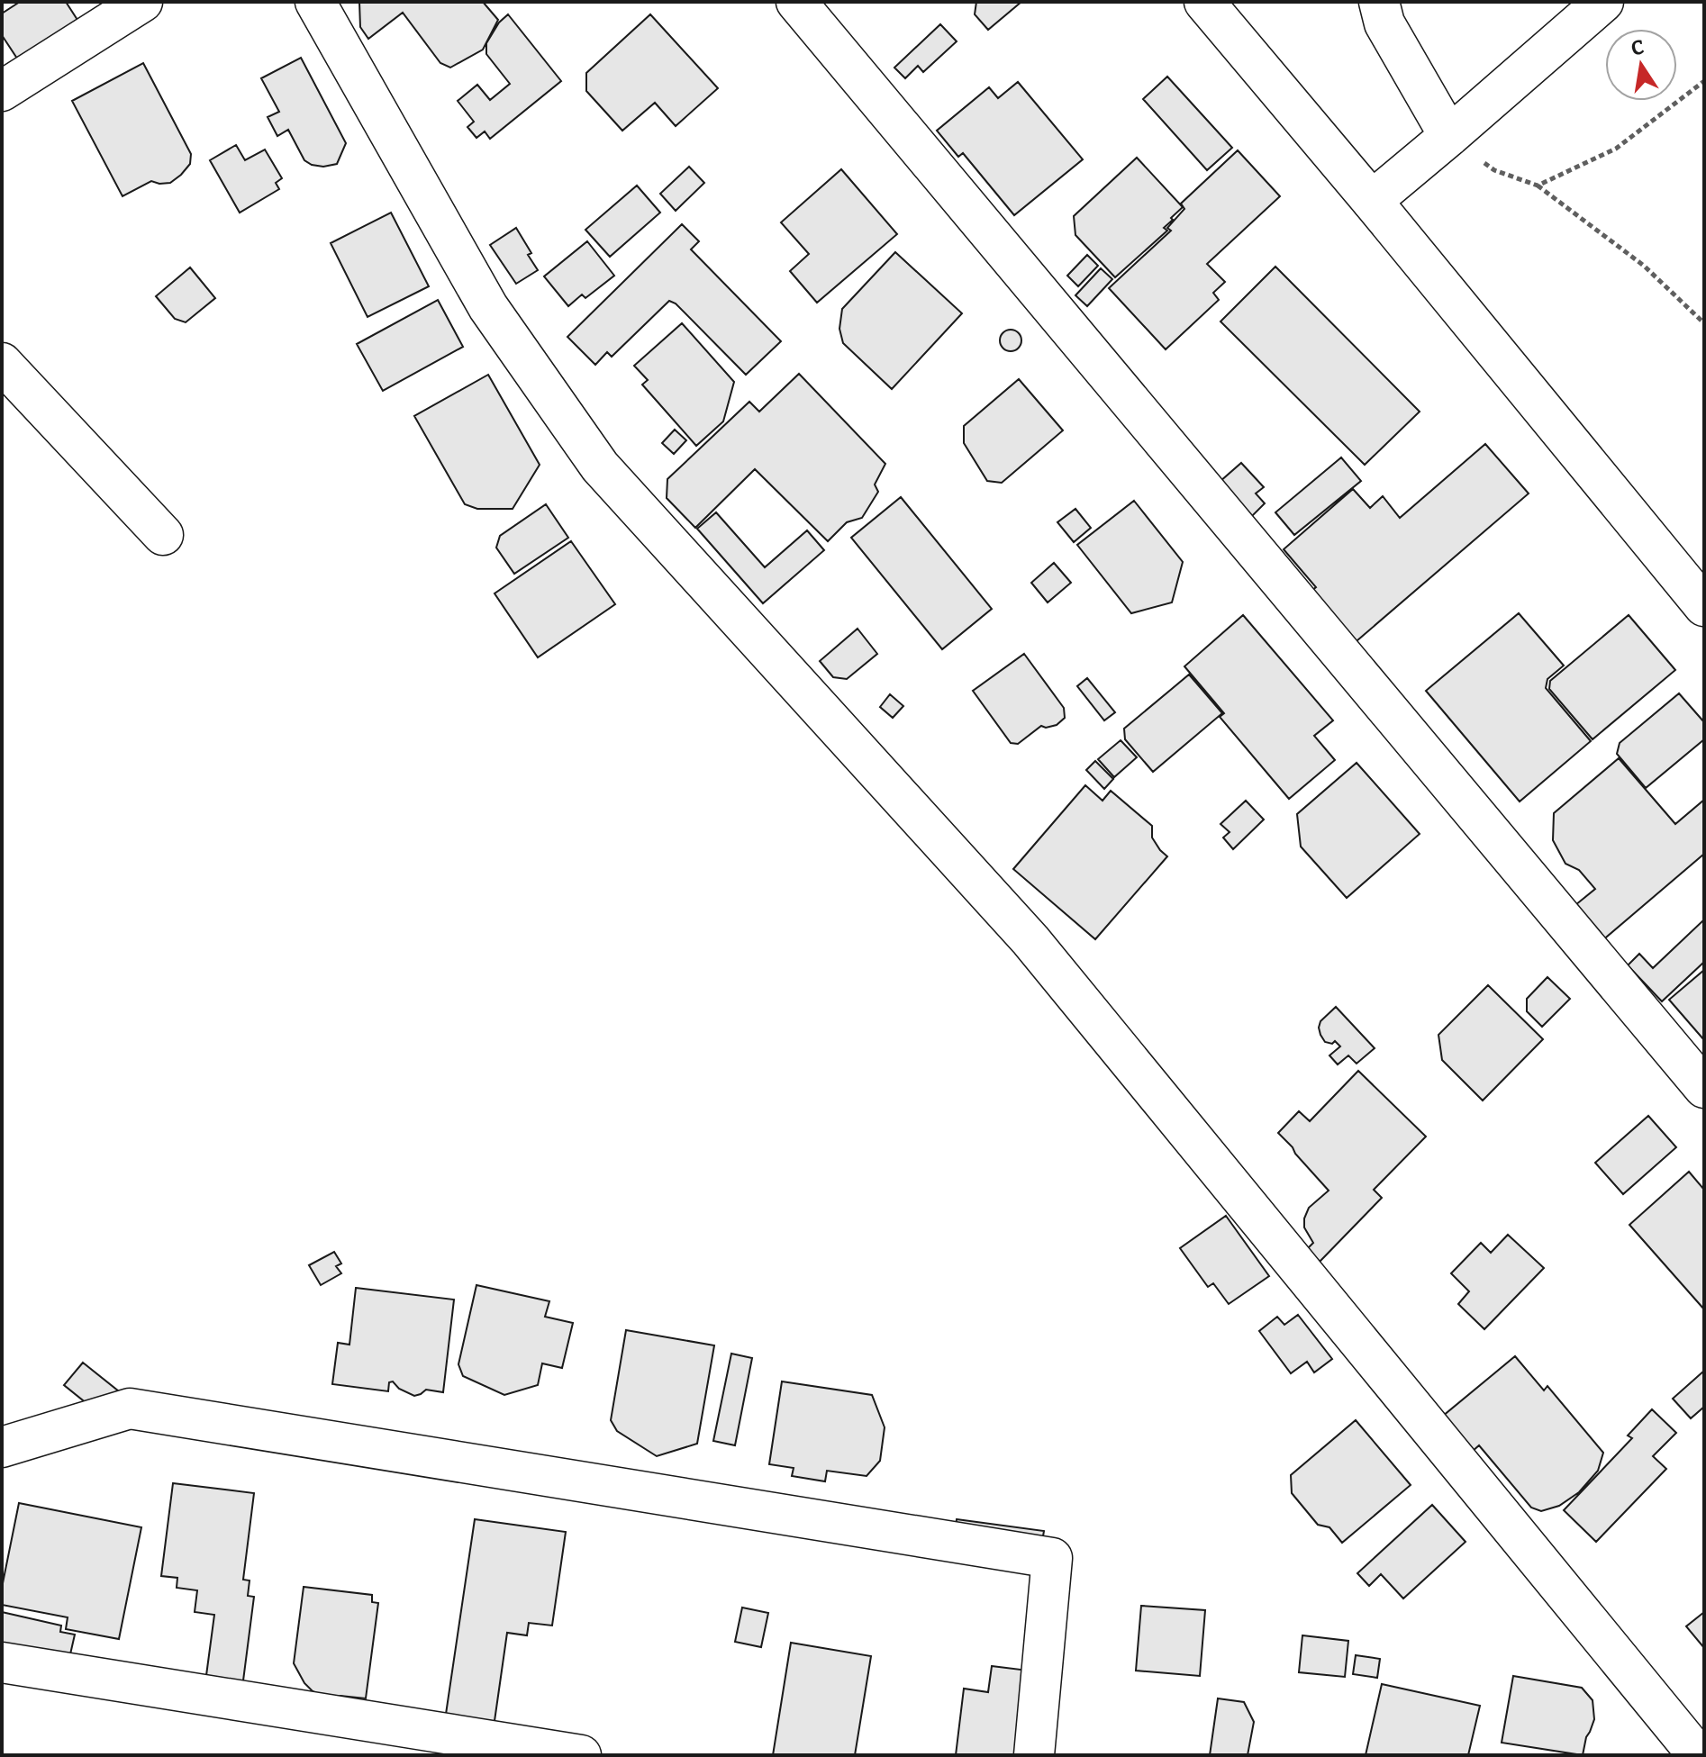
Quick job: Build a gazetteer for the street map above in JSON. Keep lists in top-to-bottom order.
{
  "north": "top"
}
